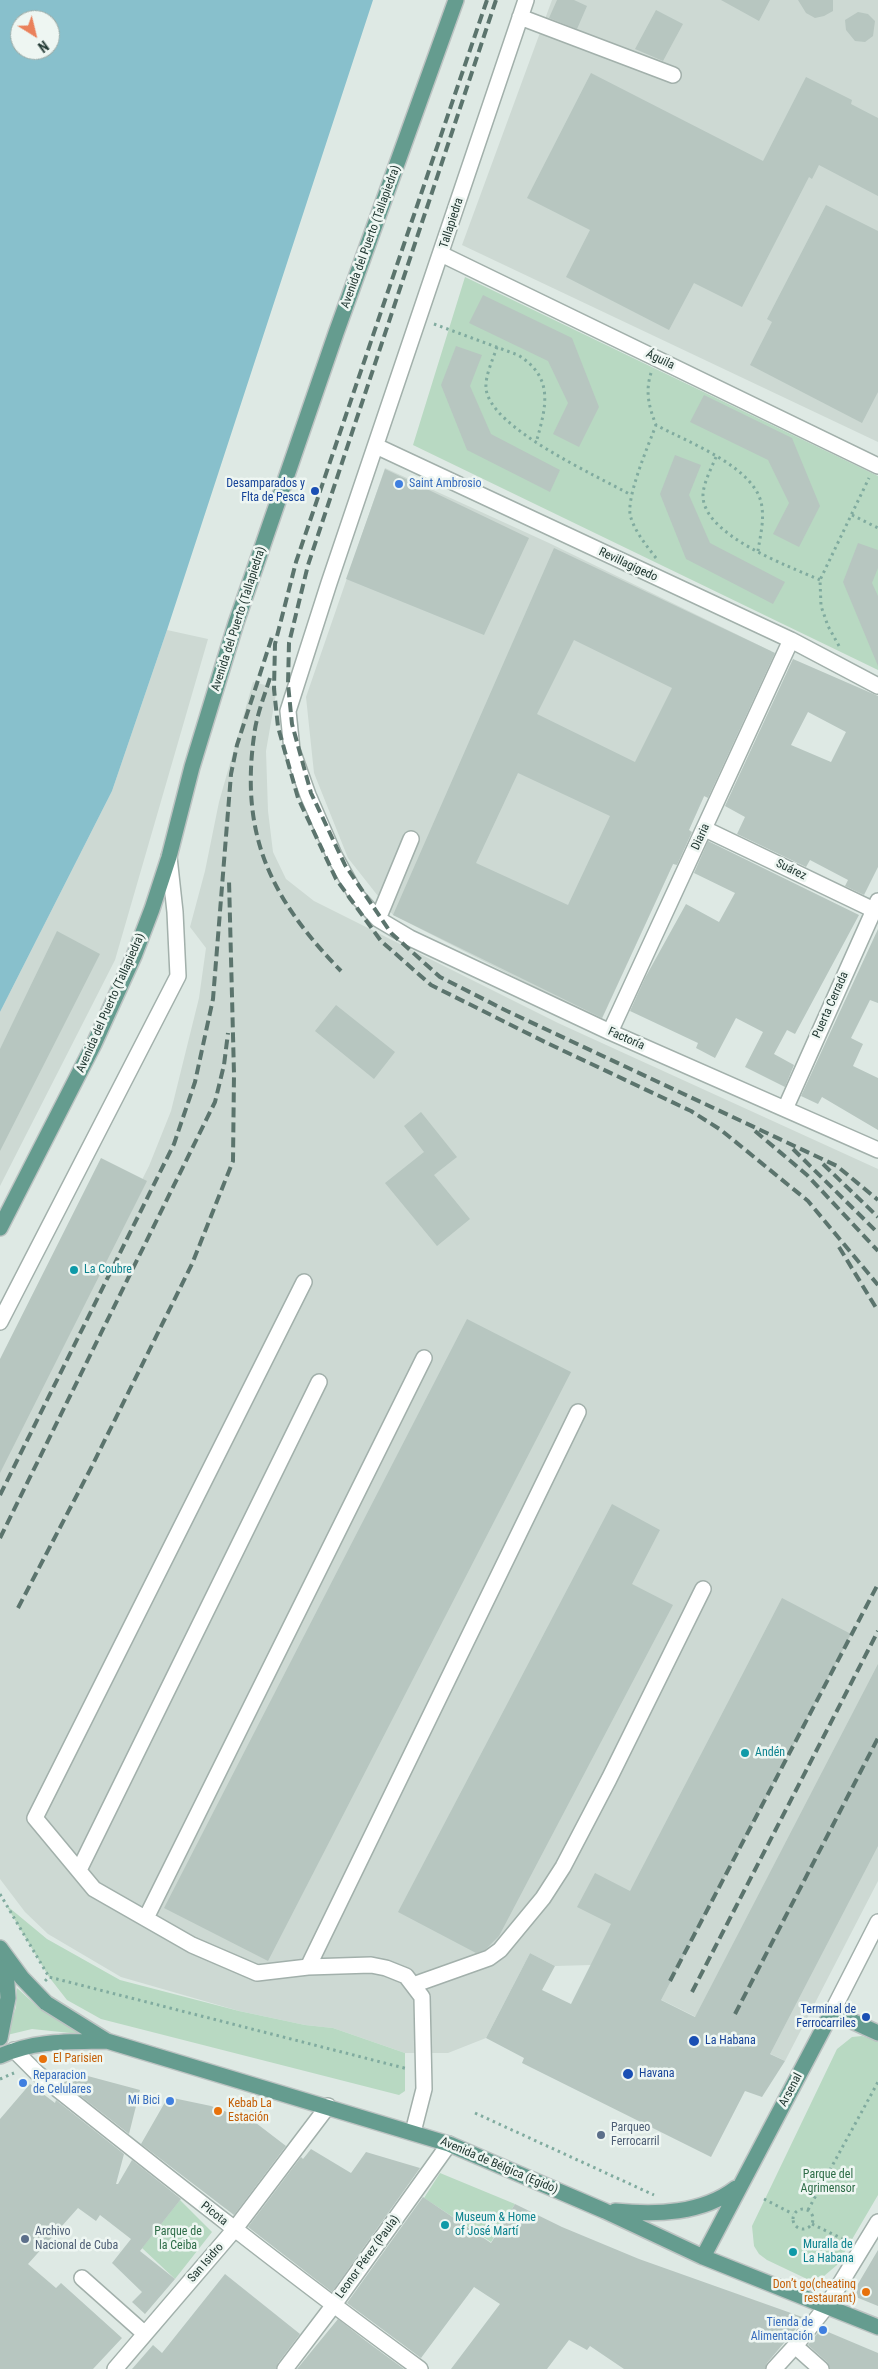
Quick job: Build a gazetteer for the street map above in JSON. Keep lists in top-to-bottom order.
{
  "streets": {
    "main road": ["Avenida del Puerto (Tallapiedra)", "Arsenal", "Avenida de Bélgica (Egido)"],
    "street": [
      "Tallapiedra",
      "Águila",
      "Revillagigedo",
      "Diaria",
      "Suárez",
      "Puerta Cerrada",
      "Factoría",
      "Picota",
      "Leonor Pérez (Paula)",
      "San Isidro"
    ]
  },
  "crossings": [
    ["Tallapiedra", "Águila"],
    ["Tallapiedra", "Revillagigedo"],
    ["Tallapiedra", "Factoría"],
    ["Revillagigedo", "Diaria"],
    ["Revillagigedo", "Factoría"],
    ["Diaria", "Suárez"],
    ["Diaria", "Factoría"],
    ["Suárez", "Puerta Cerrada"],
    ["Puerta Cerrada", "Factoría"],
    ["Arsenal", "Avenida de Bélgica (Egido)"],
    ["Avenida de Bélgica (Egido)", "Picota"],
    ["Avenida de Bélgica (Egido)", "Leonor Pérez (Paula)"],
    ["Avenida de Bélgica (Egido)", "San Isidro"],
    ["Picota", "Leonor Pérez (Paula)"],
    ["Picota", "San Isidro"]
  ],
  "parks": ["Parque del Agrimensor", "Parque de la Ceiba"],
  "places": [
    "Saint Ambrosio",
    "Desamparados y Flta de Pesca",
    "La Coubre",
    "Andén",
    "Terminal de Ferrocarriles",
    "La Habana",
    "El Parisien",
    "Havana",
    "Reparacion de Celulares",
    "Mi Bici",
    "Kebab La Estación",
    "Parqueo Ferrocarril",
    "Museum & Home of José Martí",
    "Archivo Nacional de Cuba",
    "Muralla de La Habana",
    "Don’t go(cheating restaurant)",
    "Tienda de Alimentación"
  ],
  "north": "bottom right"
}
